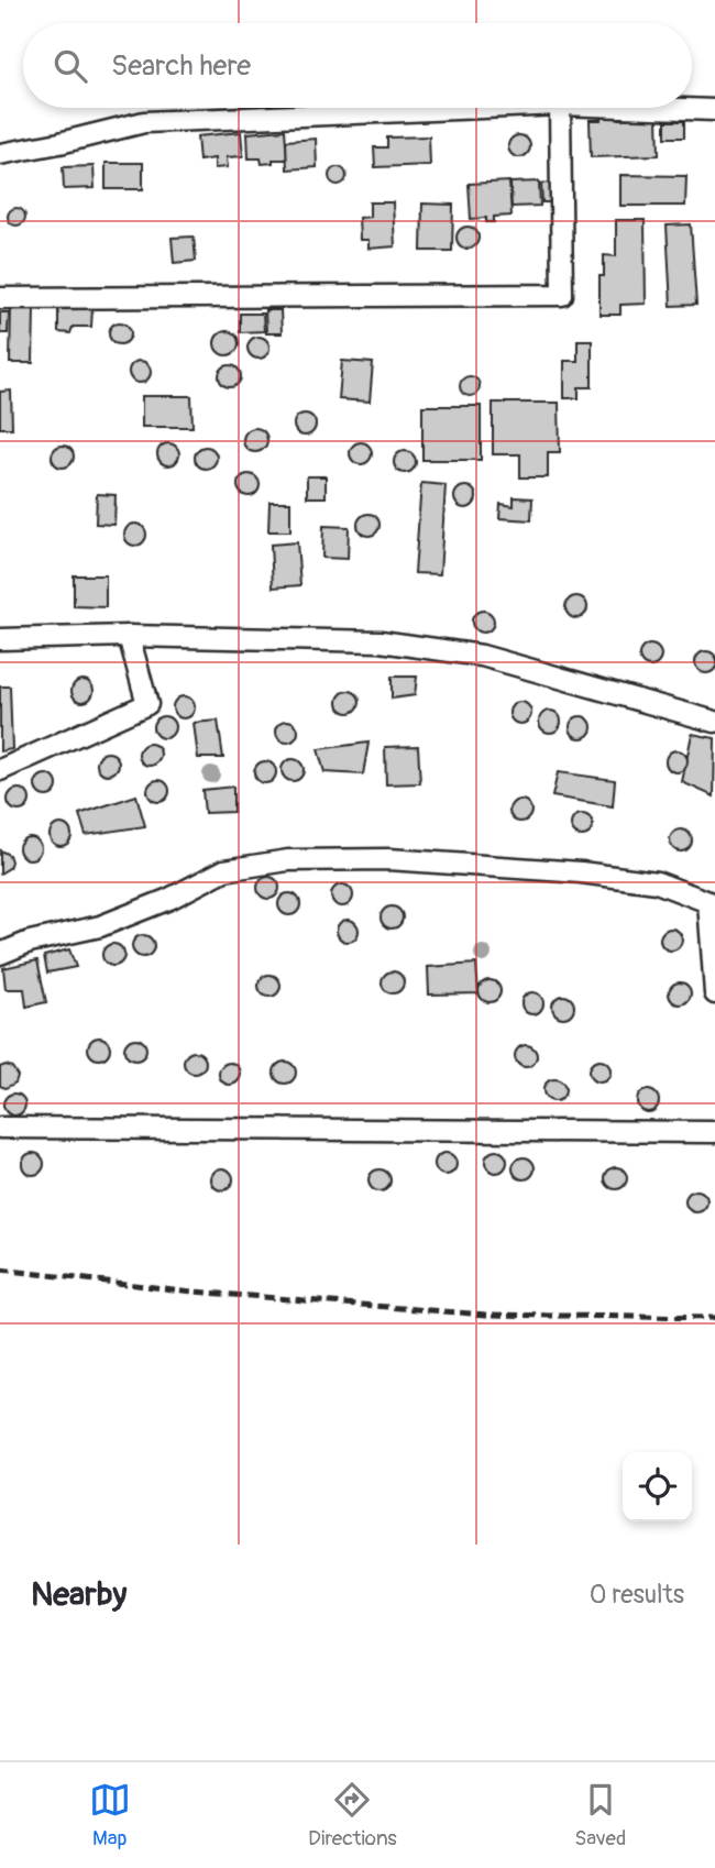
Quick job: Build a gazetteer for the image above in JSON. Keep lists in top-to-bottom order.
{
  "page": {
    "search": "Search here",
    "heading": ["Nearby", "0 results"],
    "nav": ["Map", "Directions", "Saved"]
  }
}
